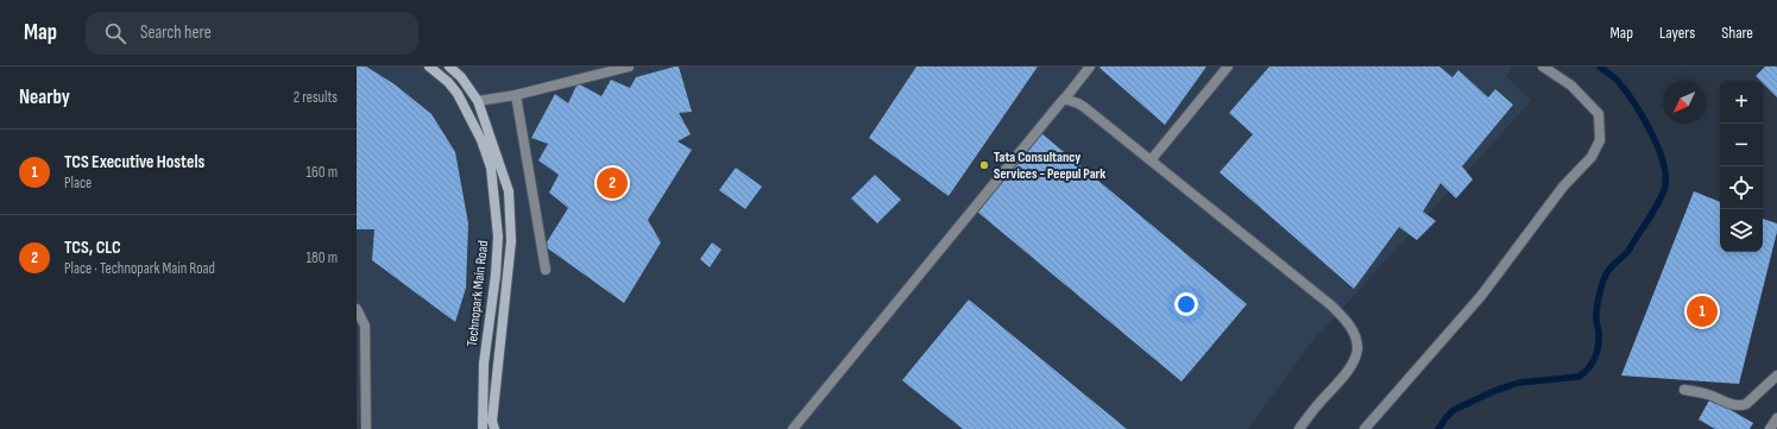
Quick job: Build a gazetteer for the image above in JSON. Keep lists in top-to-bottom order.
{
  "streets": {
    "street": ["Technopark Main Road"]
  },
  "places": ["Tata Consultancy Services - Peepul Park"],
  "north": "bottom left",
  "page": {
    "header": "Map",
    "search": "Search here",
    "nav": ["Map", "Layers", "Share"],
    "heading": ["Nearby", "2 results"],
    "map_buttons": ["+", "−"],
    "list": [
      {
        "mark": "1",
        "name": "TCS Executive Hostels",
        "note": "Place",
        "value": "160 m"
      },
      {
        "mark": "2",
        "name": "TCS, CLC",
        "note": "Place · Technopark Main Road",
        "value": "180 m"
      }
    ],
    "pins": ["2", "1"]
  }
}
